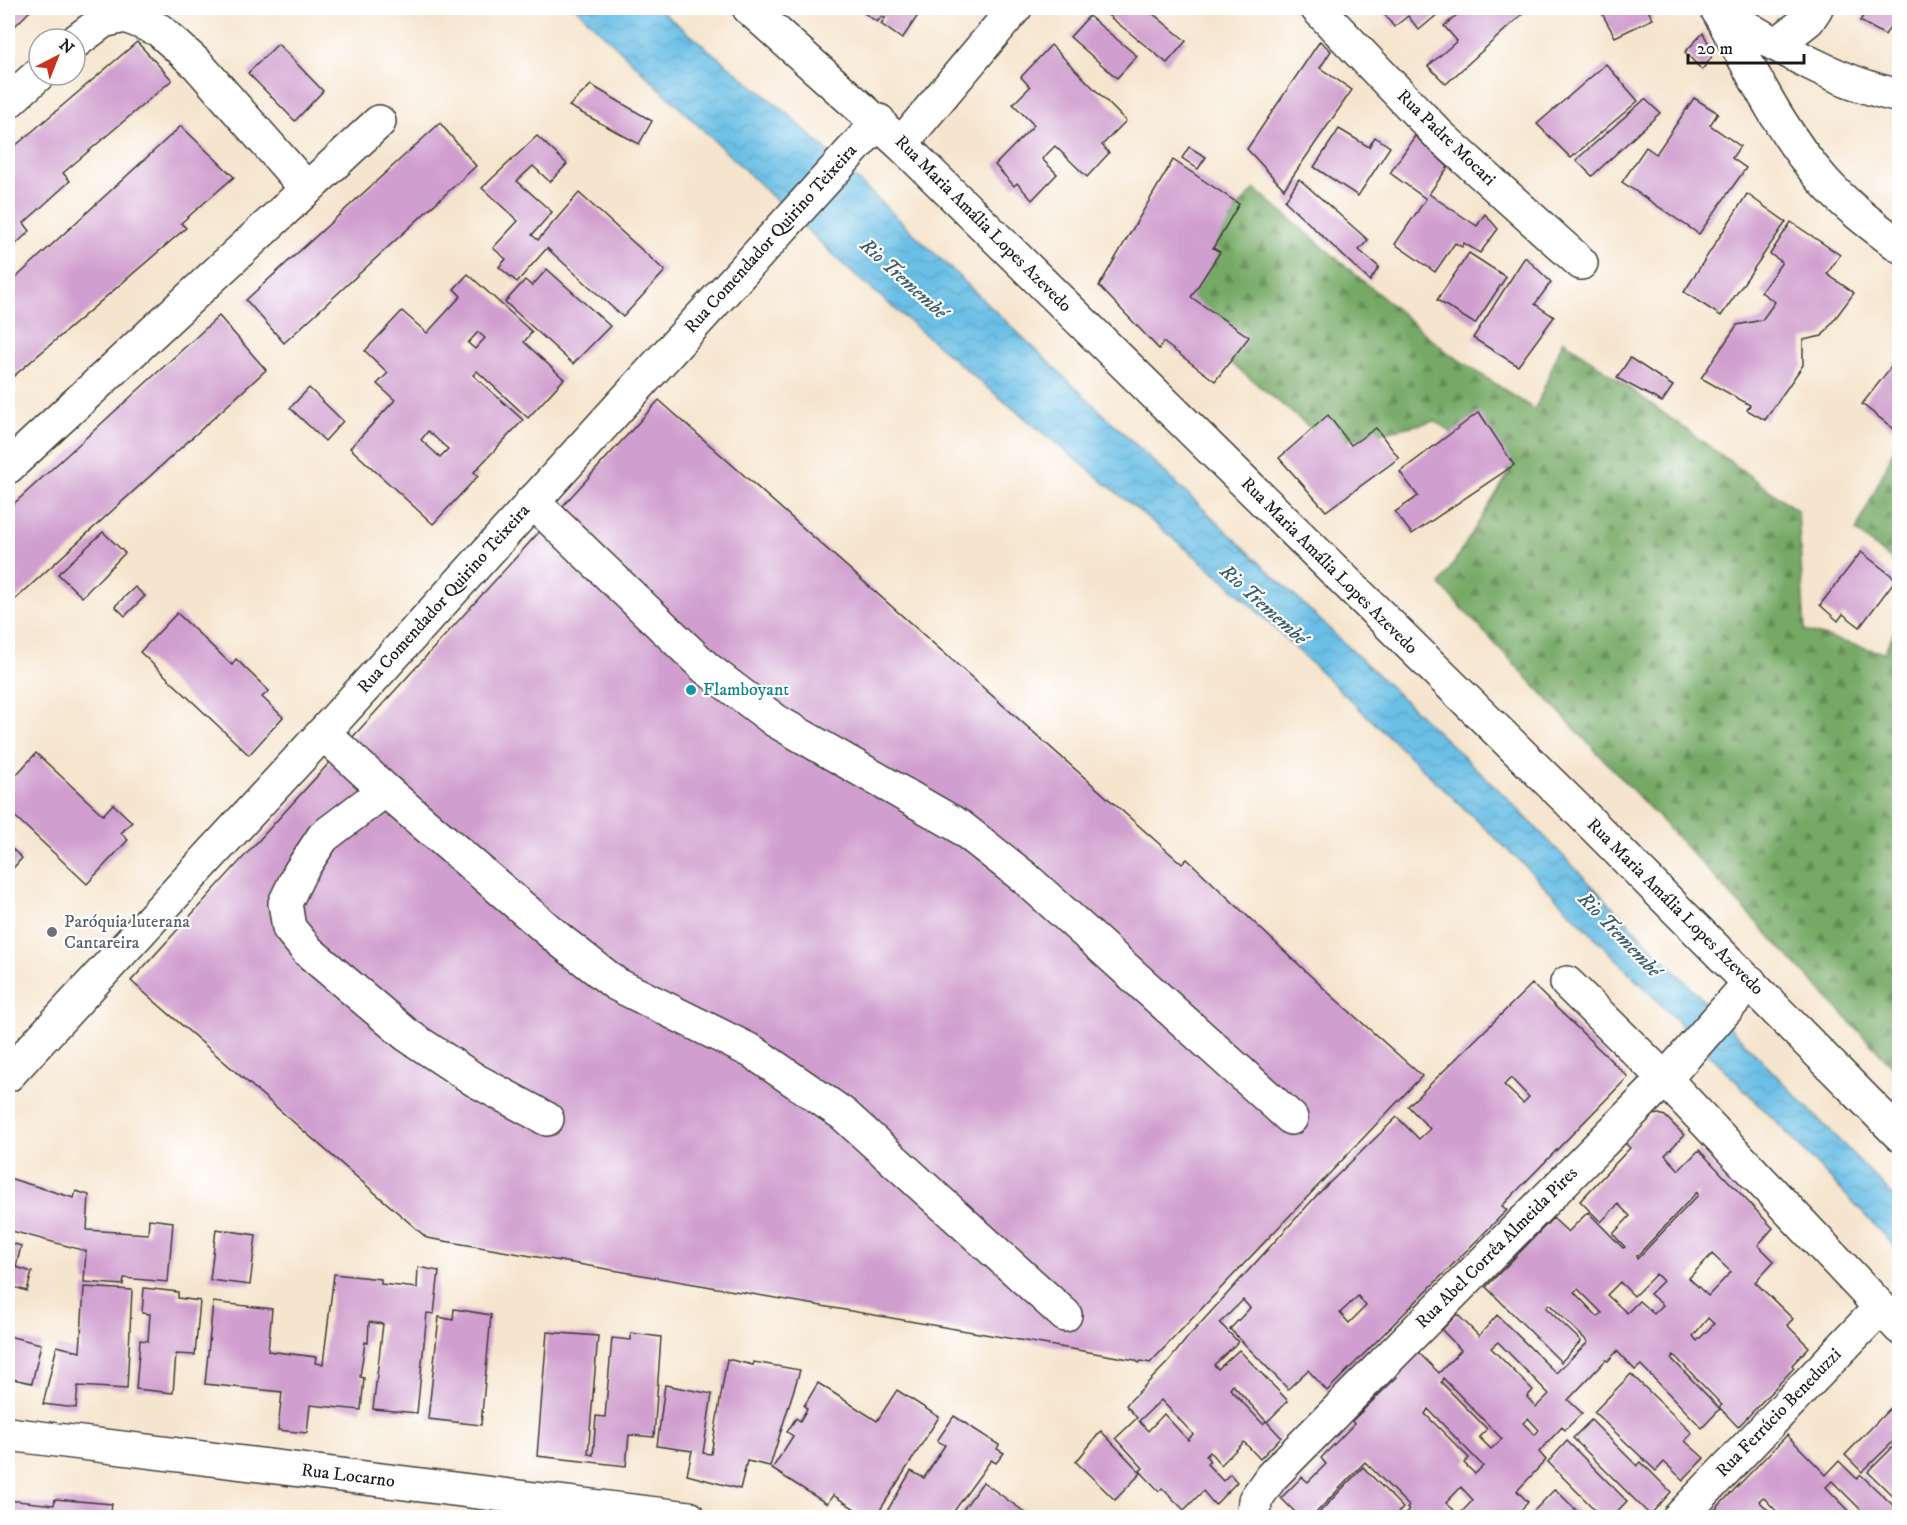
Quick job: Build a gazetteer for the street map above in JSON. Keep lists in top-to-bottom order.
{
  "streets": {
    "street": [
      "Rua Padre Mocari",
      "Rua Maria Amália Lopes Azevedo",
      "Rua Comendador Quirino Teixeira",
      "Rua Abel Corrêa Almeida Pires",
      "Rua Ferrúcio Beneduzzi",
      "Rua Locarno"
    ]
  },
  "crossings": [
    ["Rua Maria Amália Lopes Azevedo", "Rua Comendador Quirino Teixeira"],
    ["Rua Maria Amália Lopes Azevedo", "Rua Abel Corrêa Almeida Pires"]
  ],
  "water": ["Rio Tremembé"],
  "places": ["Flamboyant", "Paróquia luterana Cantareira"],
  "scale_bar": "20 m",
  "north": "top right"
}
